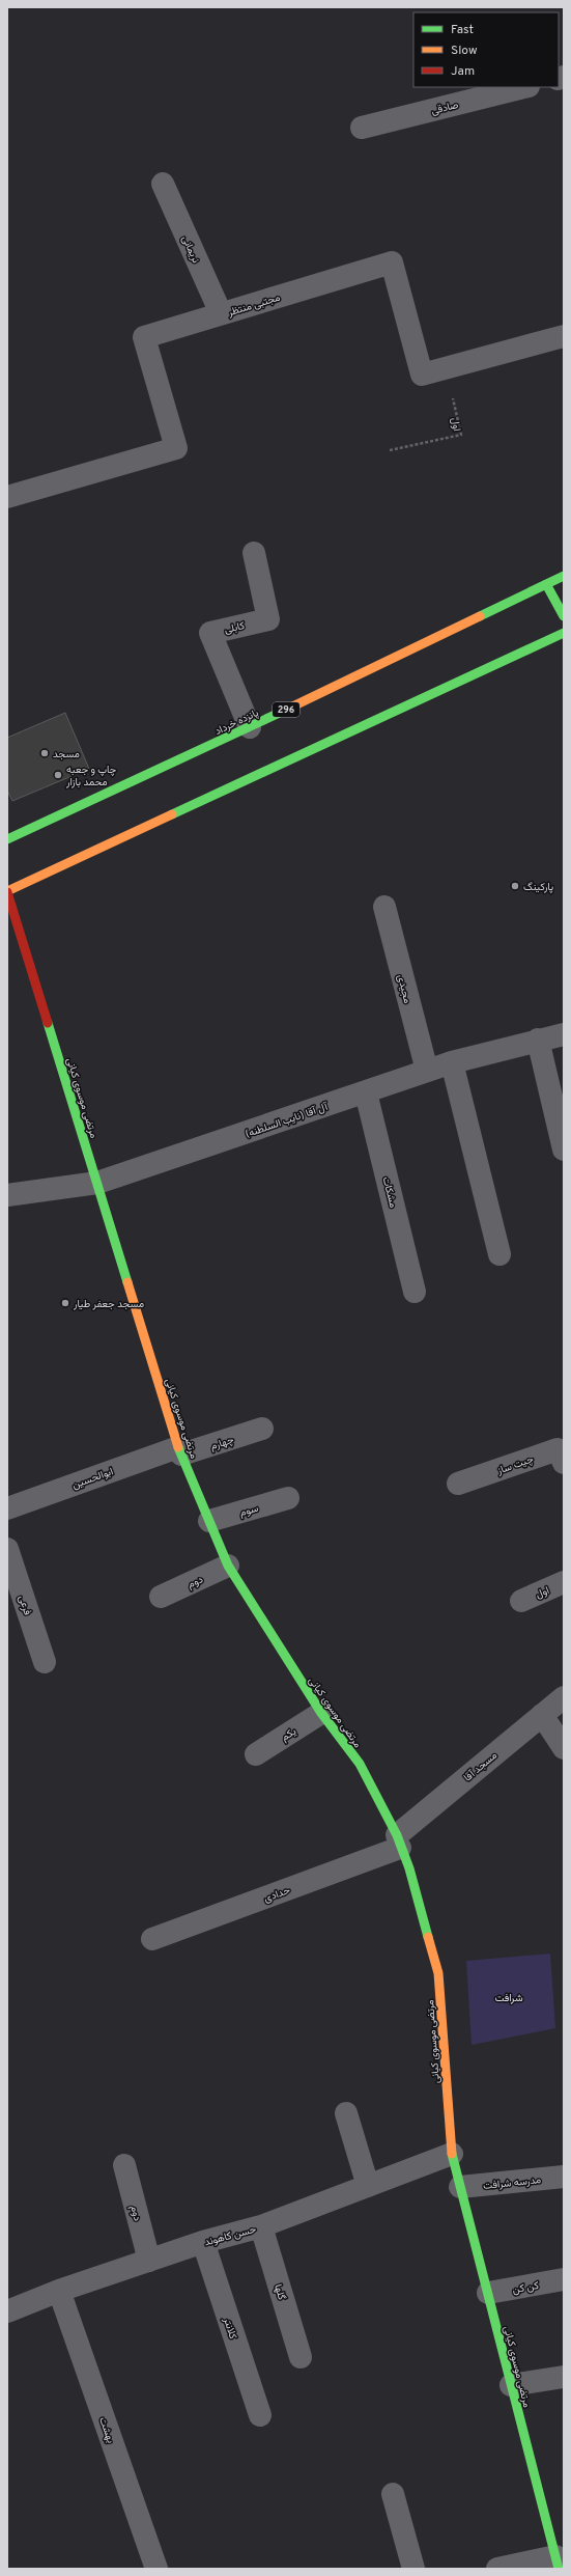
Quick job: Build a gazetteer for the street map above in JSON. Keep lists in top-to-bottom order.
{
  "streets": {
    "street": [
      "صادقی",
      "نریمانی",
      "مجتبی منتظر",
      "اول",
      "کابلی",
      "296",
      "پانزده خرداد",
      "مجیدی",
      "مرتضی موسوی کیانی",
      "آل آقا (نایب السلطنه)",
      "مشکات",
      "چهارم",
      "چیت ساز",
      "ابوالحسین",
      "سوم",
      "دوم",
      "فرعی",
      "یکم",
      "مسجد آقا",
      "حدادی",
      "مدرسه شرافت",
      "حسن کاهوند",
      "کن کن",
      "گلها",
      "کلانتر",
      "بهشت"
    ]
  },
  "crossings": [
    ["نریمانی", "مجتبی منتظر"],
    ["مجتبی منتظر", "اول"],
    ["کابلی", "پانزده خرداد"],
    ["مجیدی", "آل آقا (نایب السلطنه)"],
    ["مرتضی موسوی کیانی", "آل آقا (نایب السلطنه)"],
    ["مرتضی موسوی کیانی", "چهارم"],
    ["مرتضی موسوی کیانی", "ابوالحسین"],
    ["مرتضی موسوی کیانی", "سوم"],
    ["مرتضی موسوی کیانی", "دوم"],
    ["مرتضی موسوی کیانی", "یکم"],
    ["مرتضی موسوی کیانی", "مسجد آقا"],
    ["مرتضی موسوی کیانی", "حدادی"],
    ["مرتضی موسوی کیانی", "مدرسه شرافت"],
    ["مرتضی موسوی کیانی", "حسن کاهوند"],
    ["مرتضی موسوی کیانی", "کن کن"],
    ["آل آقا (نایب السلطنه)", "مشکات"],
    ["چهارم", "ابوالحسین"],
    ["دوم", "حسن کاهوند"],
    ["مسجد آقا", "حدادی"],
    ["حسن کاهوند", "گلها"],
    ["حسن کاهوند", "کلانتر"],
    ["حسن کاهوند", "بهشت"]
  ],
  "parks": ["شرافت"],
  "places": [
    "مسجد",
    "چاپ و جعبه محمد بازار",
    "پارکینگ",
    "مسجد جعفر طیار"
  ],
  "legend": ["Fast", "Slow", "Jam"]
}
